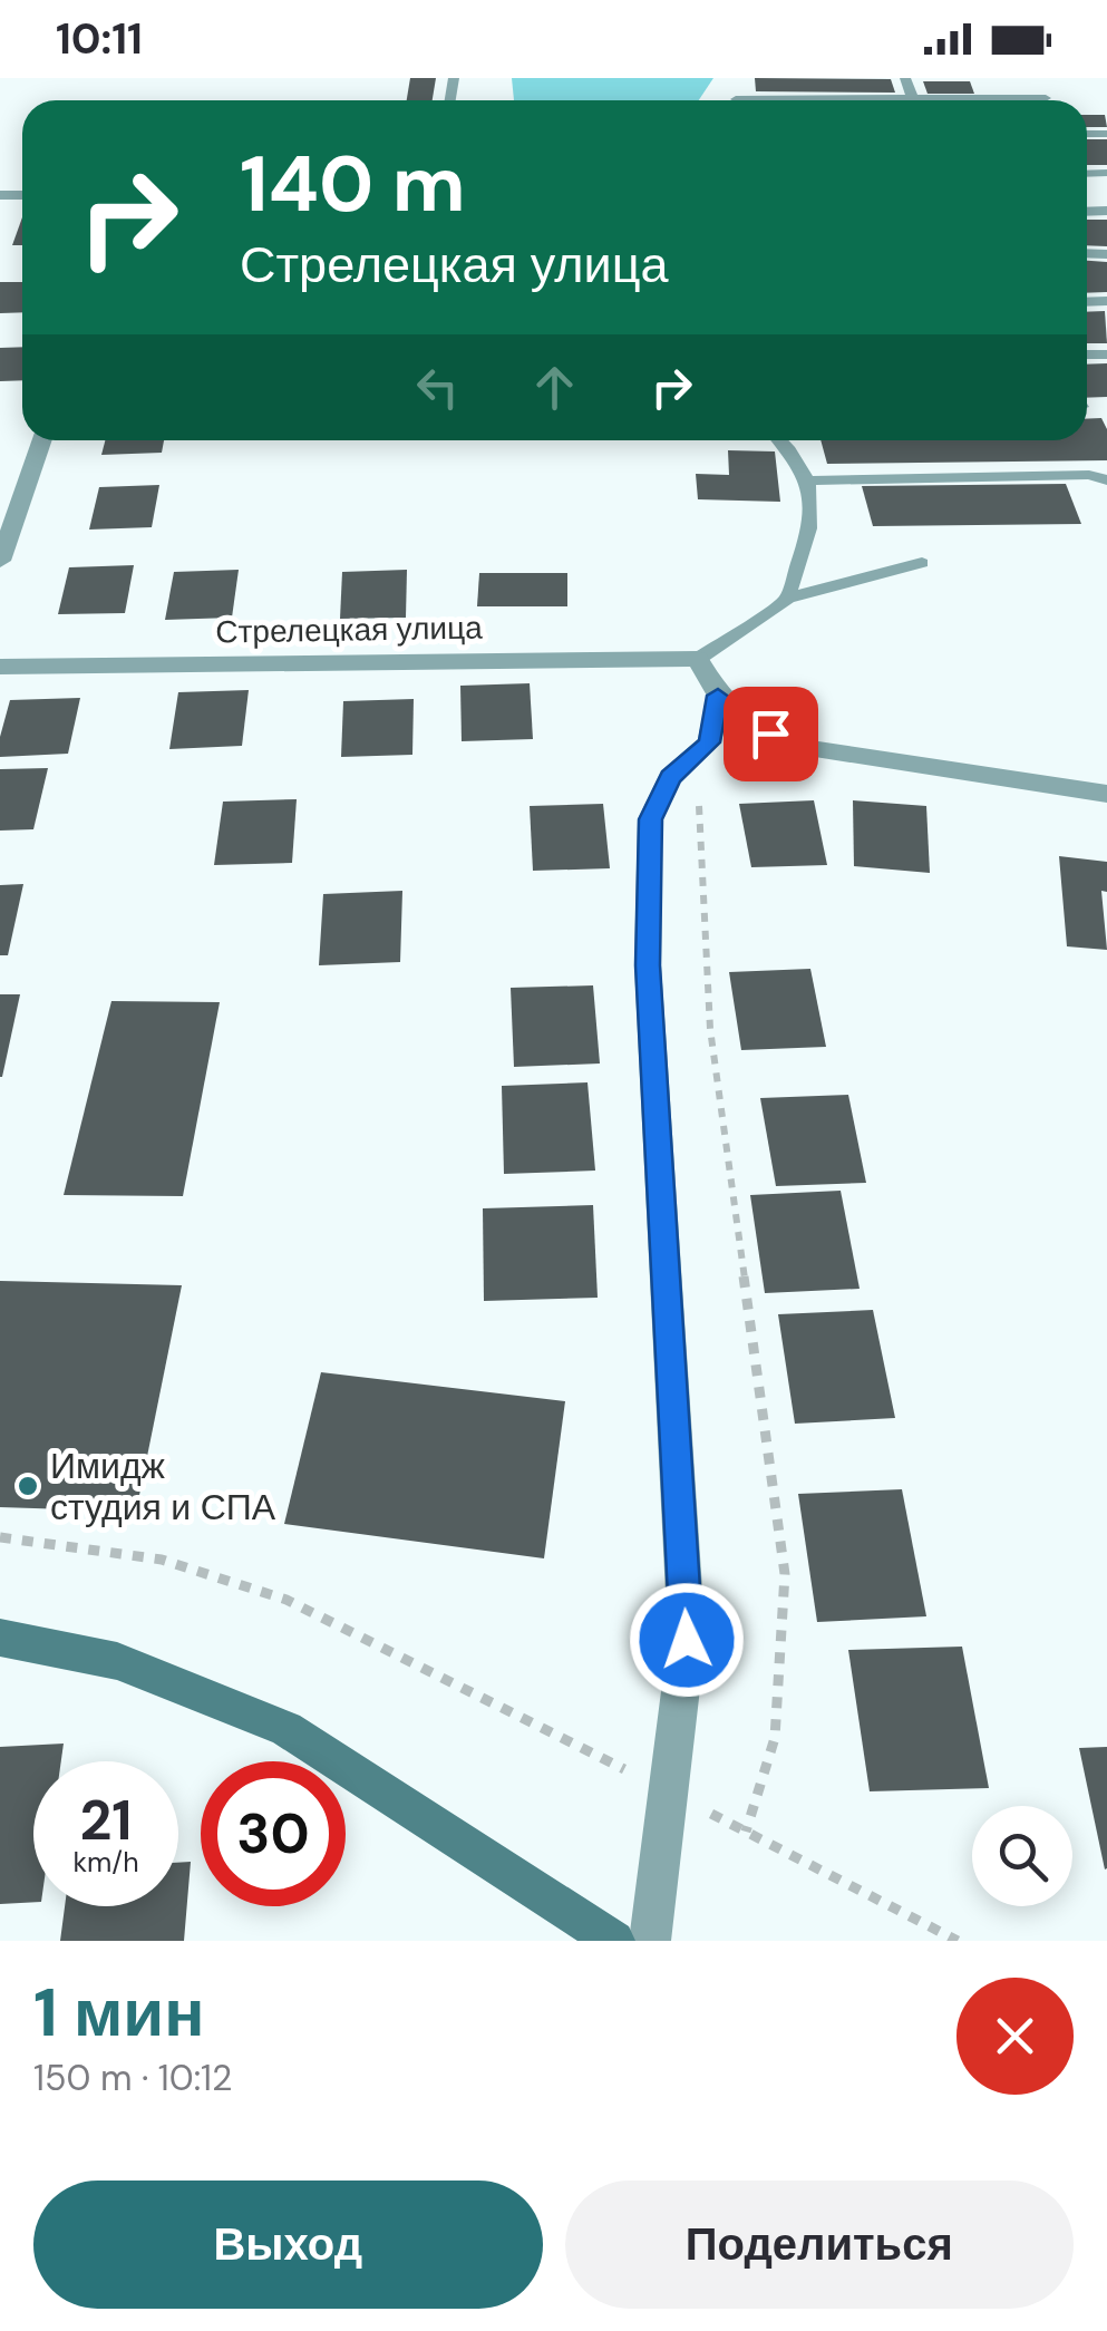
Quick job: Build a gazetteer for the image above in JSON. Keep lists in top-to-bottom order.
{
  "streets": {
    "street": ["Стрелецкая улица"]
  },
  "places": ["Имидж студия и СПА"],
  "page": {
    "status": "10:11",
    "turn": ["140 m", "Стрелецкая улица"],
    "speed": "21 km/h",
    "limit": "30",
    "heading": ["1 мин", "150 m · 10:12"],
    "buttons": ["Выход", "Поделиться"]
  }
}
